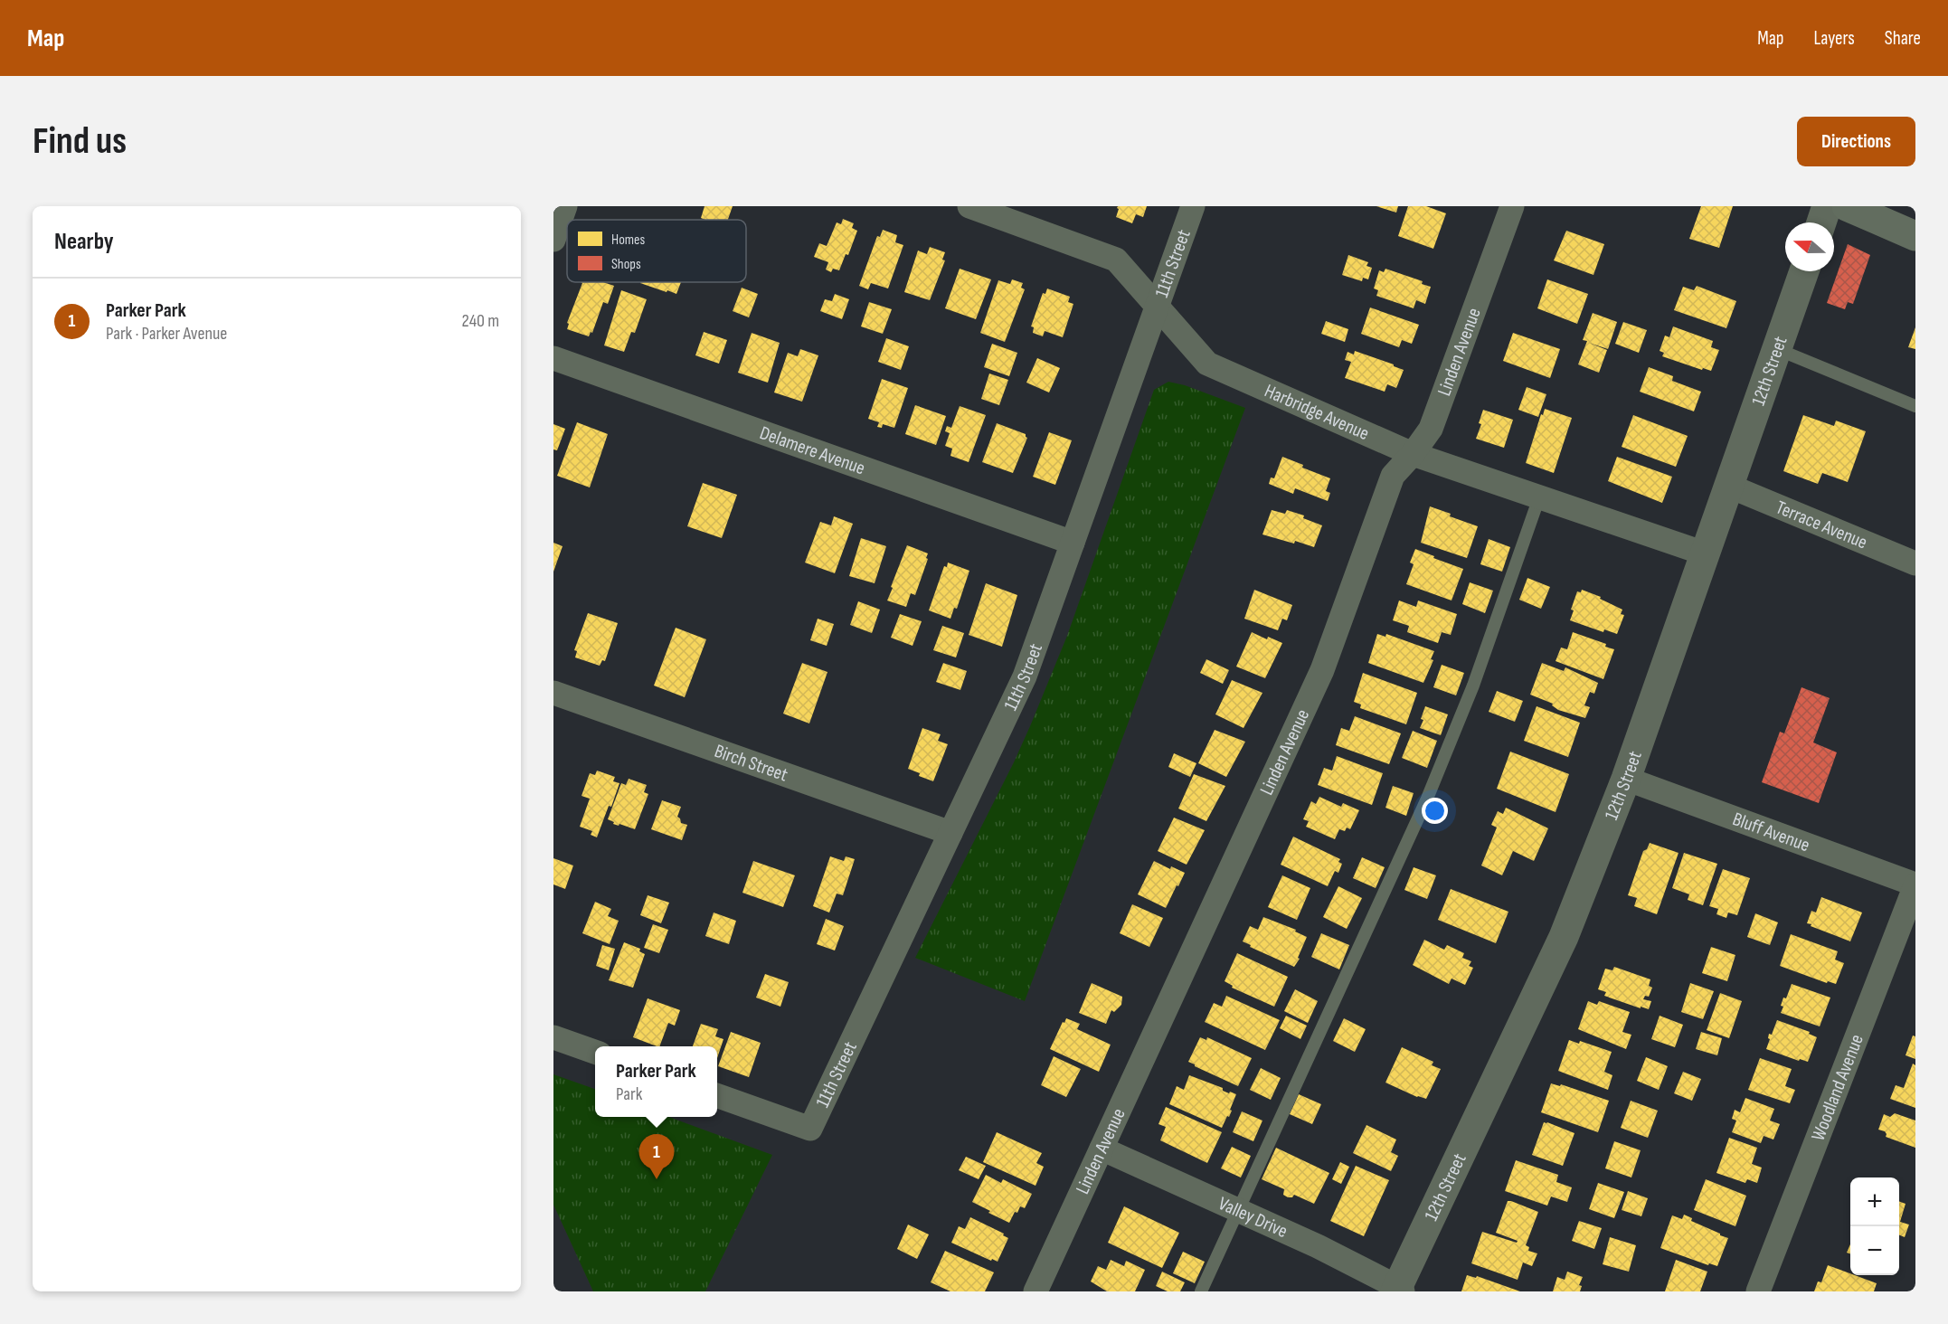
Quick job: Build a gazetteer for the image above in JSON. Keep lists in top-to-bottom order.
{
  "streets": {
    "street": [
      "11th Street",
      "Linden Avenue",
      "12th Street",
      "Harbridge Avenue",
      "Delamere Avenue",
      "Terrace Avenue",
      "Birch Street",
      "Bluff Avenue",
      "Woodland Avenue",
      "Valley Drive"
    ]
  },
  "crossings": [
    ["11th Street", "Harbridge Avenue"],
    ["11th Street", "Delamere Avenue"],
    ["11th Street", "Birch Street"],
    ["Linden Avenue", "Harbridge Avenue"],
    ["Linden Avenue", "Valley Drive"],
    ["12th Street", "Harbridge Avenue"],
    ["12th Street", "Terrace Avenue"],
    ["12th Street", "Bluff Avenue"],
    ["12th Street", "Valley Drive"],
    ["Bluff Avenue", "Woodland Avenue"]
  ],
  "legend": ["Homes", "Shops"],
  "north": "left",
  "page": {
    "header": "Map",
    "nav": ["Map", "Layers", "Share"],
    "buttons": "Directions",
    "title": "Find us",
    "heading": "Nearby",
    "list": [
      {
        "mark": "1",
        "name": "Parker Park",
        "note": "Park · Parker Avenue",
        "value": "240 m"
      }
    ],
    "popup": ["Parker Park", "Park"],
    "pins": "1",
    "map_buttons": ["+", "−"]
  }
}
